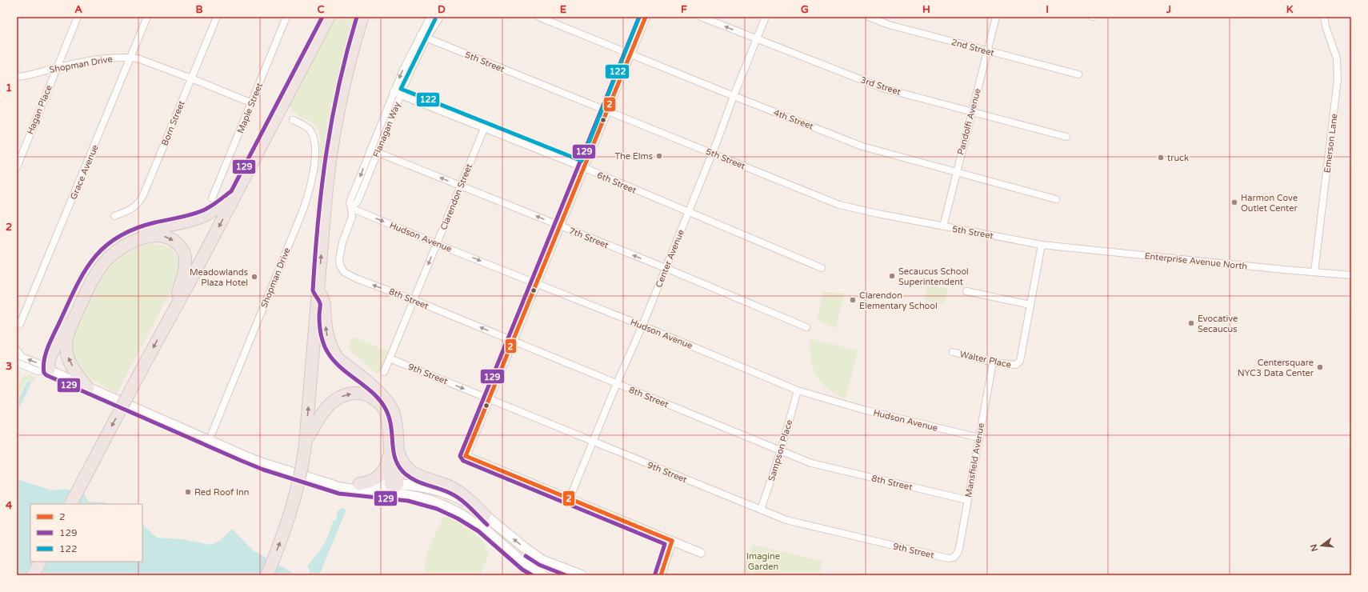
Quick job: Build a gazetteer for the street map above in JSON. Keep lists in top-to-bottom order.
{
  "streets": {
    "street": [
      "2nd Street",
      "5th Street",
      "Shopman Drive",
      "3rd Street",
      "Maple Street",
      "Hagan Place",
      "4th Street",
      "Pandolfi Avenue",
      "Born Street",
      "Flanagan Way",
      "Emerson Lane",
      "Grace Avenue",
      "6th Street",
      "Clarendon Street",
      "Hudson Avenue",
      "7th Street",
      "Center Avenue",
      "Enterprise Avenue North",
      "8th Street",
      "Walter Place",
      "9th Street",
      "Sampson Place",
      "Mansfield Avenue"
    ]
  },
  "crossings": [
    ["2nd Street", "Pandolfi Avenue"],
    ["5th Street", "Pandolfi Avenue"],
    ["5th Street", "Flanagan Way"],
    ["5th Street", "Center Avenue"],
    ["5th Street", "Enterprise Avenue North"],
    ["Shopman Drive", "Maple Street"],
    ["Shopman Drive", "Hagan Place"],
    ["Shopman Drive", "Born Street"],
    ["Shopman Drive", "Grace Avenue"],
    ["3rd Street", "Pandolfi Avenue"],
    ["3rd Street", "Center Avenue"],
    ["4th Street", "Pandolfi Avenue"],
    ["4th Street", "Center Avenue"],
    ["Flanagan Way", "6th Street"],
    ["Flanagan Way", "Hudson Avenue"],
    ["Flanagan Way", "7th Street"],
    ["Flanagan Way", "8th Street"],
    ["Emerson Lane", "Enterprise Avenue North"],
    ["6th Street", "Clarendon Street"],
    ["6th Street", "Center Avenue"],
    ["Clarendon Street", "Hudson Avenue"],
    ["Clarendon Street", "7th Street"],
    ["Clarendon Street", "8th Street"],
    ["Clarendon Street", "9th Street"],
    ["Hudson Avenue", "Center Avenue"],
    ["Hudson Avenue", "Sampson Place"],
    ["Hudson Avenue", "Mansfield Avenue"],
    ["7th Street", "Center Avenue"],
    ["Center Avenue", "8th Street"],
    ["Center Avenue", "9th Street"],
    ["8th Street", "Sampson Place"],
    ["8th Street", "Mansfield Avenue"],
    ["Walter Place", "Mansfield Avenue"],
    ["9th Street", "Sampson Place"],
    ["9th Street", "Mansfield Avenue"]
  ],
  "one_way": ["7th Street"],
  "parks": ["Imagine Garden"],
  "places": [
    "The Elms",
    "truck",
    "Harmon Cove Outlet Center",
    "Secaucus School Superintendent",
    "Meadowlands Plaza Hotel",
    "Clarendon Elementary School",
    "Evocative Secaucus",
    "Centersquare NYC3 Data Center",
    "Red Roof Inn"
  ],
  "lines": ["transit line 2", "transit line 129", "transit line 122"],
  "legend": ["2", "129", "122"],
  "north": "left",
  "grid": {
    "columns": [
      "A",
      "B",
      "C",
      "D",
      "E",
      "F",
      "G",
      "H",
      "I",
      "J",
      "K"
    ],
    "rows": [
      "1",
      "2",
      "3",
      "4"
    ]
  }
}
